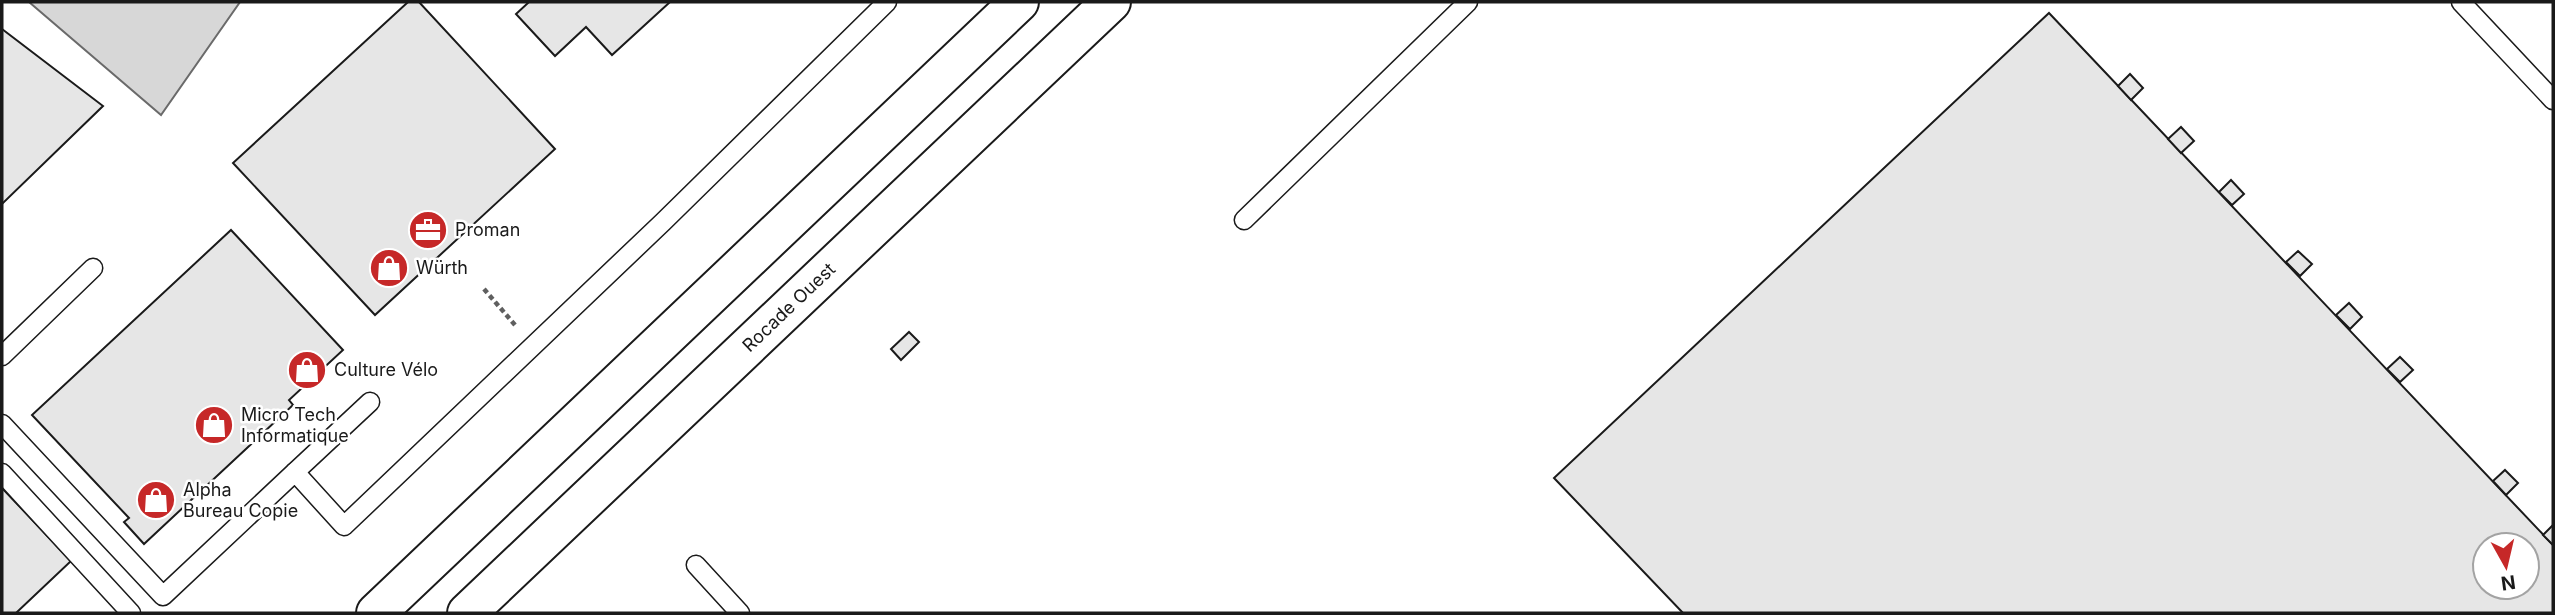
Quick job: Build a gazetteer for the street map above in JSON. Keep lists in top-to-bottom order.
{
  "streets": {
    "main road": ["Rocade Ouest"]
  },
  "places": {
    "office": ["Proman"],
    "shop": [
      "Würth",
      "Culture Vélo",
      "Micro Tech Informatique",
      "Alpha Bureau Copie"
    ]
  },
  "north": "bottom"
}
